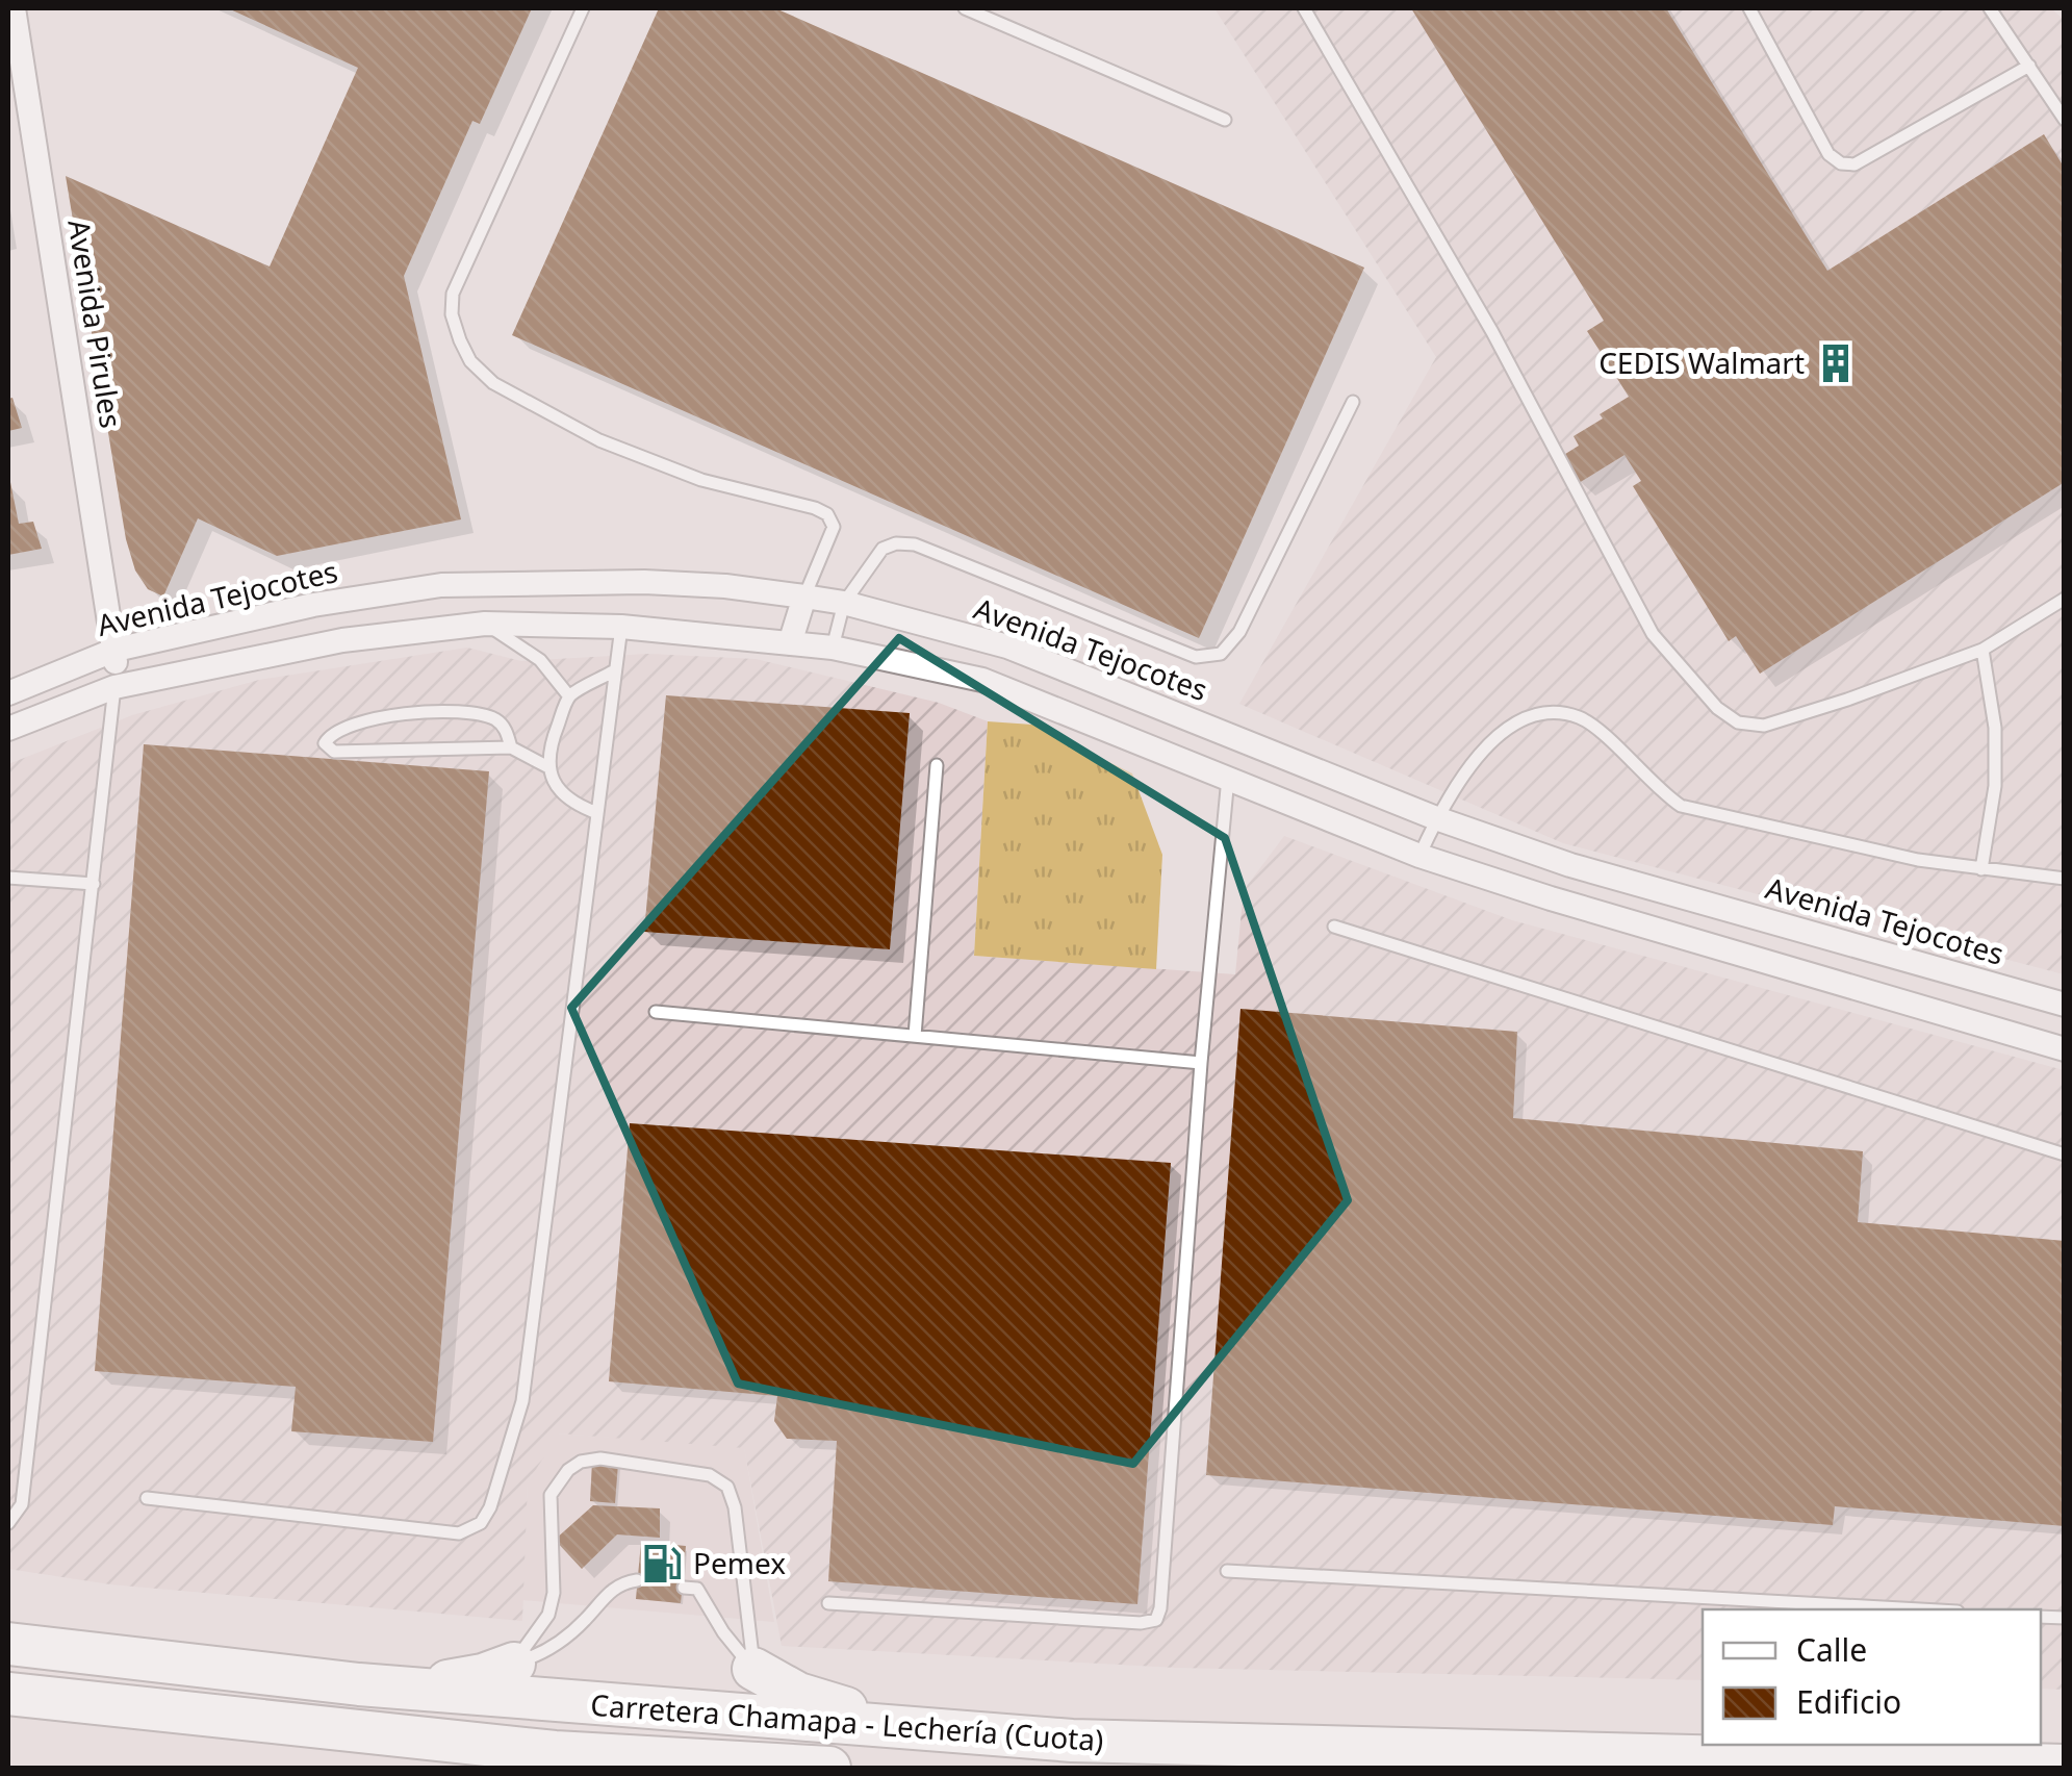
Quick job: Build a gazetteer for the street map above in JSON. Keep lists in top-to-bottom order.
{
  "streets": {
    "highway": ["Carretera Chamapa - Lechería (Cuota)"],
    "street": ["Avenida Pirules", "Avenida Tejocotes"]
  },
  "crossings": [
    ["Avenida Pirules", "Avenida Tejocotes"]
  ],
  "places": {
    "building": ["CEDIS Walmart"],
    "fuel station": ["Pemex"]
  },
  "legend": ["Calle", "Edificio"]
}
